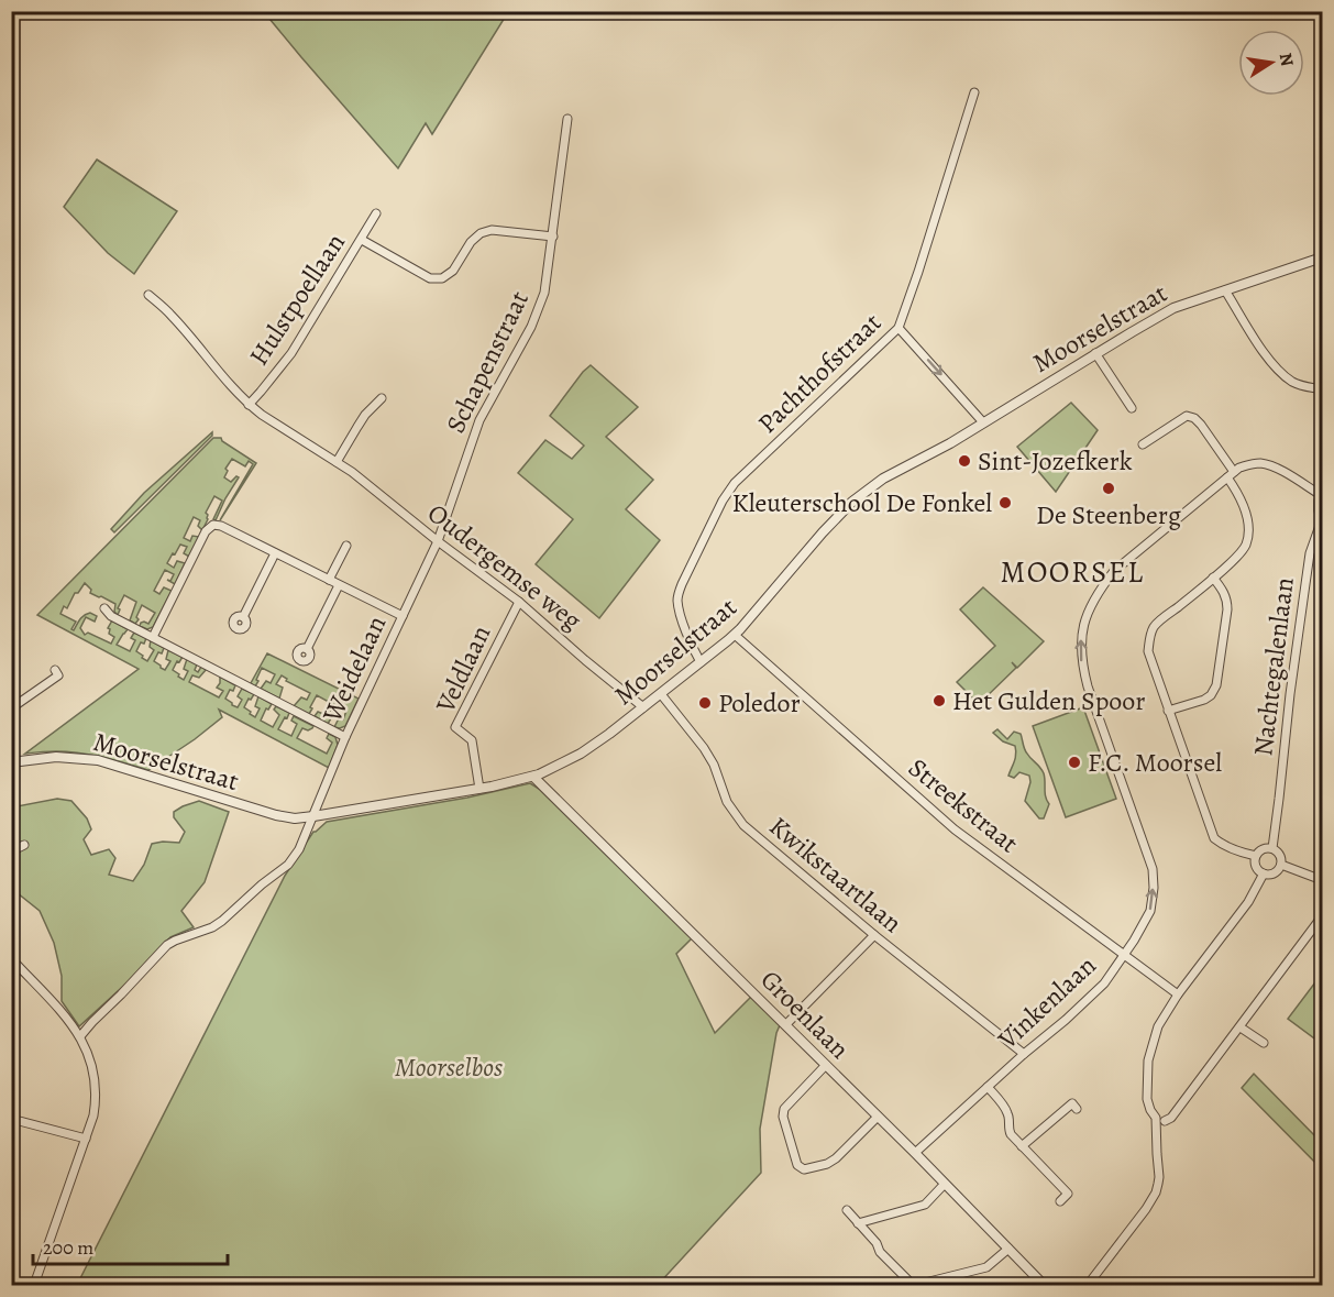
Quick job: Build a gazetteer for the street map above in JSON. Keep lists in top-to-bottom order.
{
  "streets": {
    "street": [
      "Hulstpoellaan",
      "Moorselstraat",
      "Schapenstraat",
      "Pachthofstraat",
      "Oudergemse weg",
      "Nachtegalenlaan",
      "Weidelaan",
      "Veldlaan",
      "Streekstraat",
      "Kwikstaartlaan",
      "Vinkenlaan",
      "Groenlaan"
    ]
  },
  "crossings": [
    ["Hulstpoellaan", "Oudergemse weg"],
    ["Moorselstraat", "Pachthofstraat"],
    ["Moorselstraat", "Oudergemse weg"],
    ["Moorselstraat", "Weidelaan"],
    ["Moorselstraat", "Veldlaan"],
    ["Moorselstraat", "Streekstraat"],
    ["Moorselstraat", "Kwikstaartlaan"],
    ["Moorselstraat", "Groenlaan"],
    ["Schapenstraat", "Oudergemse weg"],
    ["Schapenstraat", "Weidelaan"],
    ["Oudergemse weg", "Weidelaan"],
    ["Oudergemse weg", "Veldlaan"],
    ["Nachtegalenlaan", "Vinkenlaan"],
    ["Streekstraat", "Vinkenlaan"],
    ["Kwikstaartlaan", "Vinkenlaan"],
    ["Vinkenlaan", "Groenlaan"]
  ],
  "one_way": ["Vinkenlaan"],
  "districts": ["MOORSEL"],
  "parks": ["Moorselbos"],
  "places": [
    "Sint-Jozefkerk",
    "De Steenberg",
    "Kleuterschool De Fonkel",
    "Het Gulden Spoor",
    "Poledor",
    "F.C. Moorsel"
  ],
  "scale_bar": "200 m",
  "north": "right"
}
